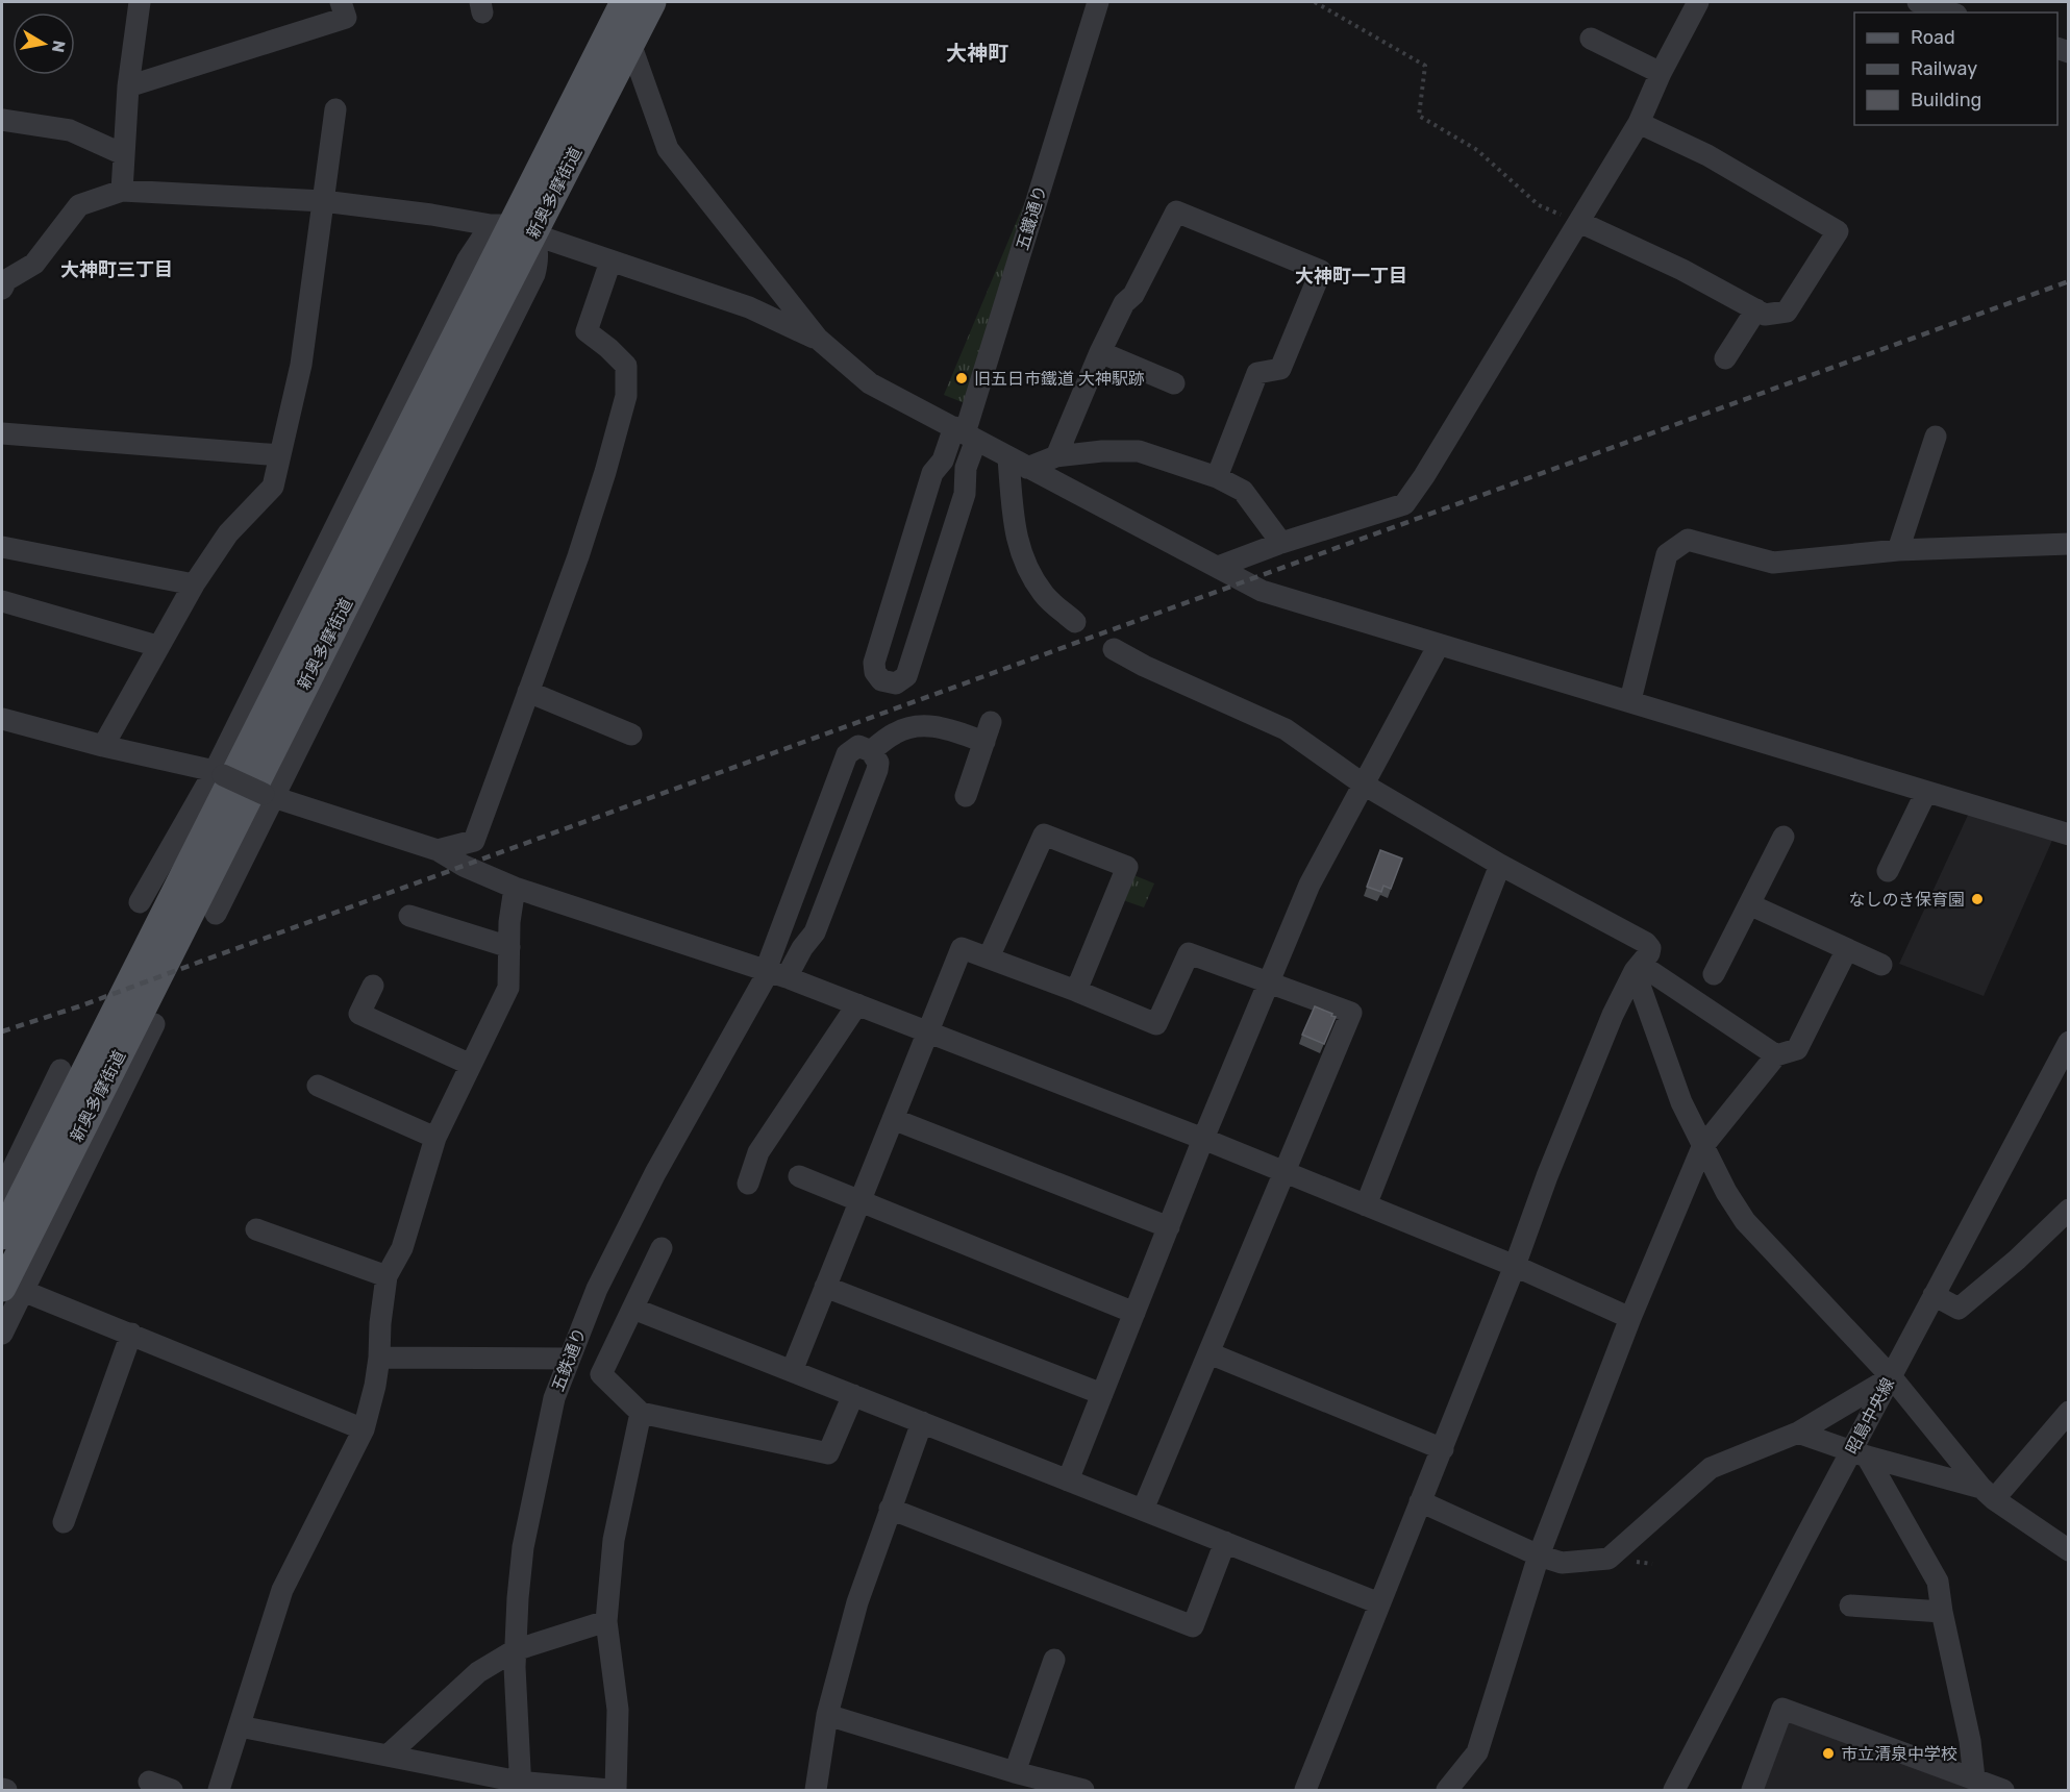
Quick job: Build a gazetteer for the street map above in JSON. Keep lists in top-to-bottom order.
{
  "streets": {
    "main road": ["新奥多摩街道"],
    "street": ["五鐵通り", "五鉄通り", "昭島中央線"]
  },
  "districts": ["大神町", "大神町三丁目", "大神町一丁目"],
  "places": ["旧五日市鐵道 大神駅跡", "なしのき保育園", "市立清泉中学校"],
  "legend": ["Road", "Railway", "Building"],
  "north": "right"
}
